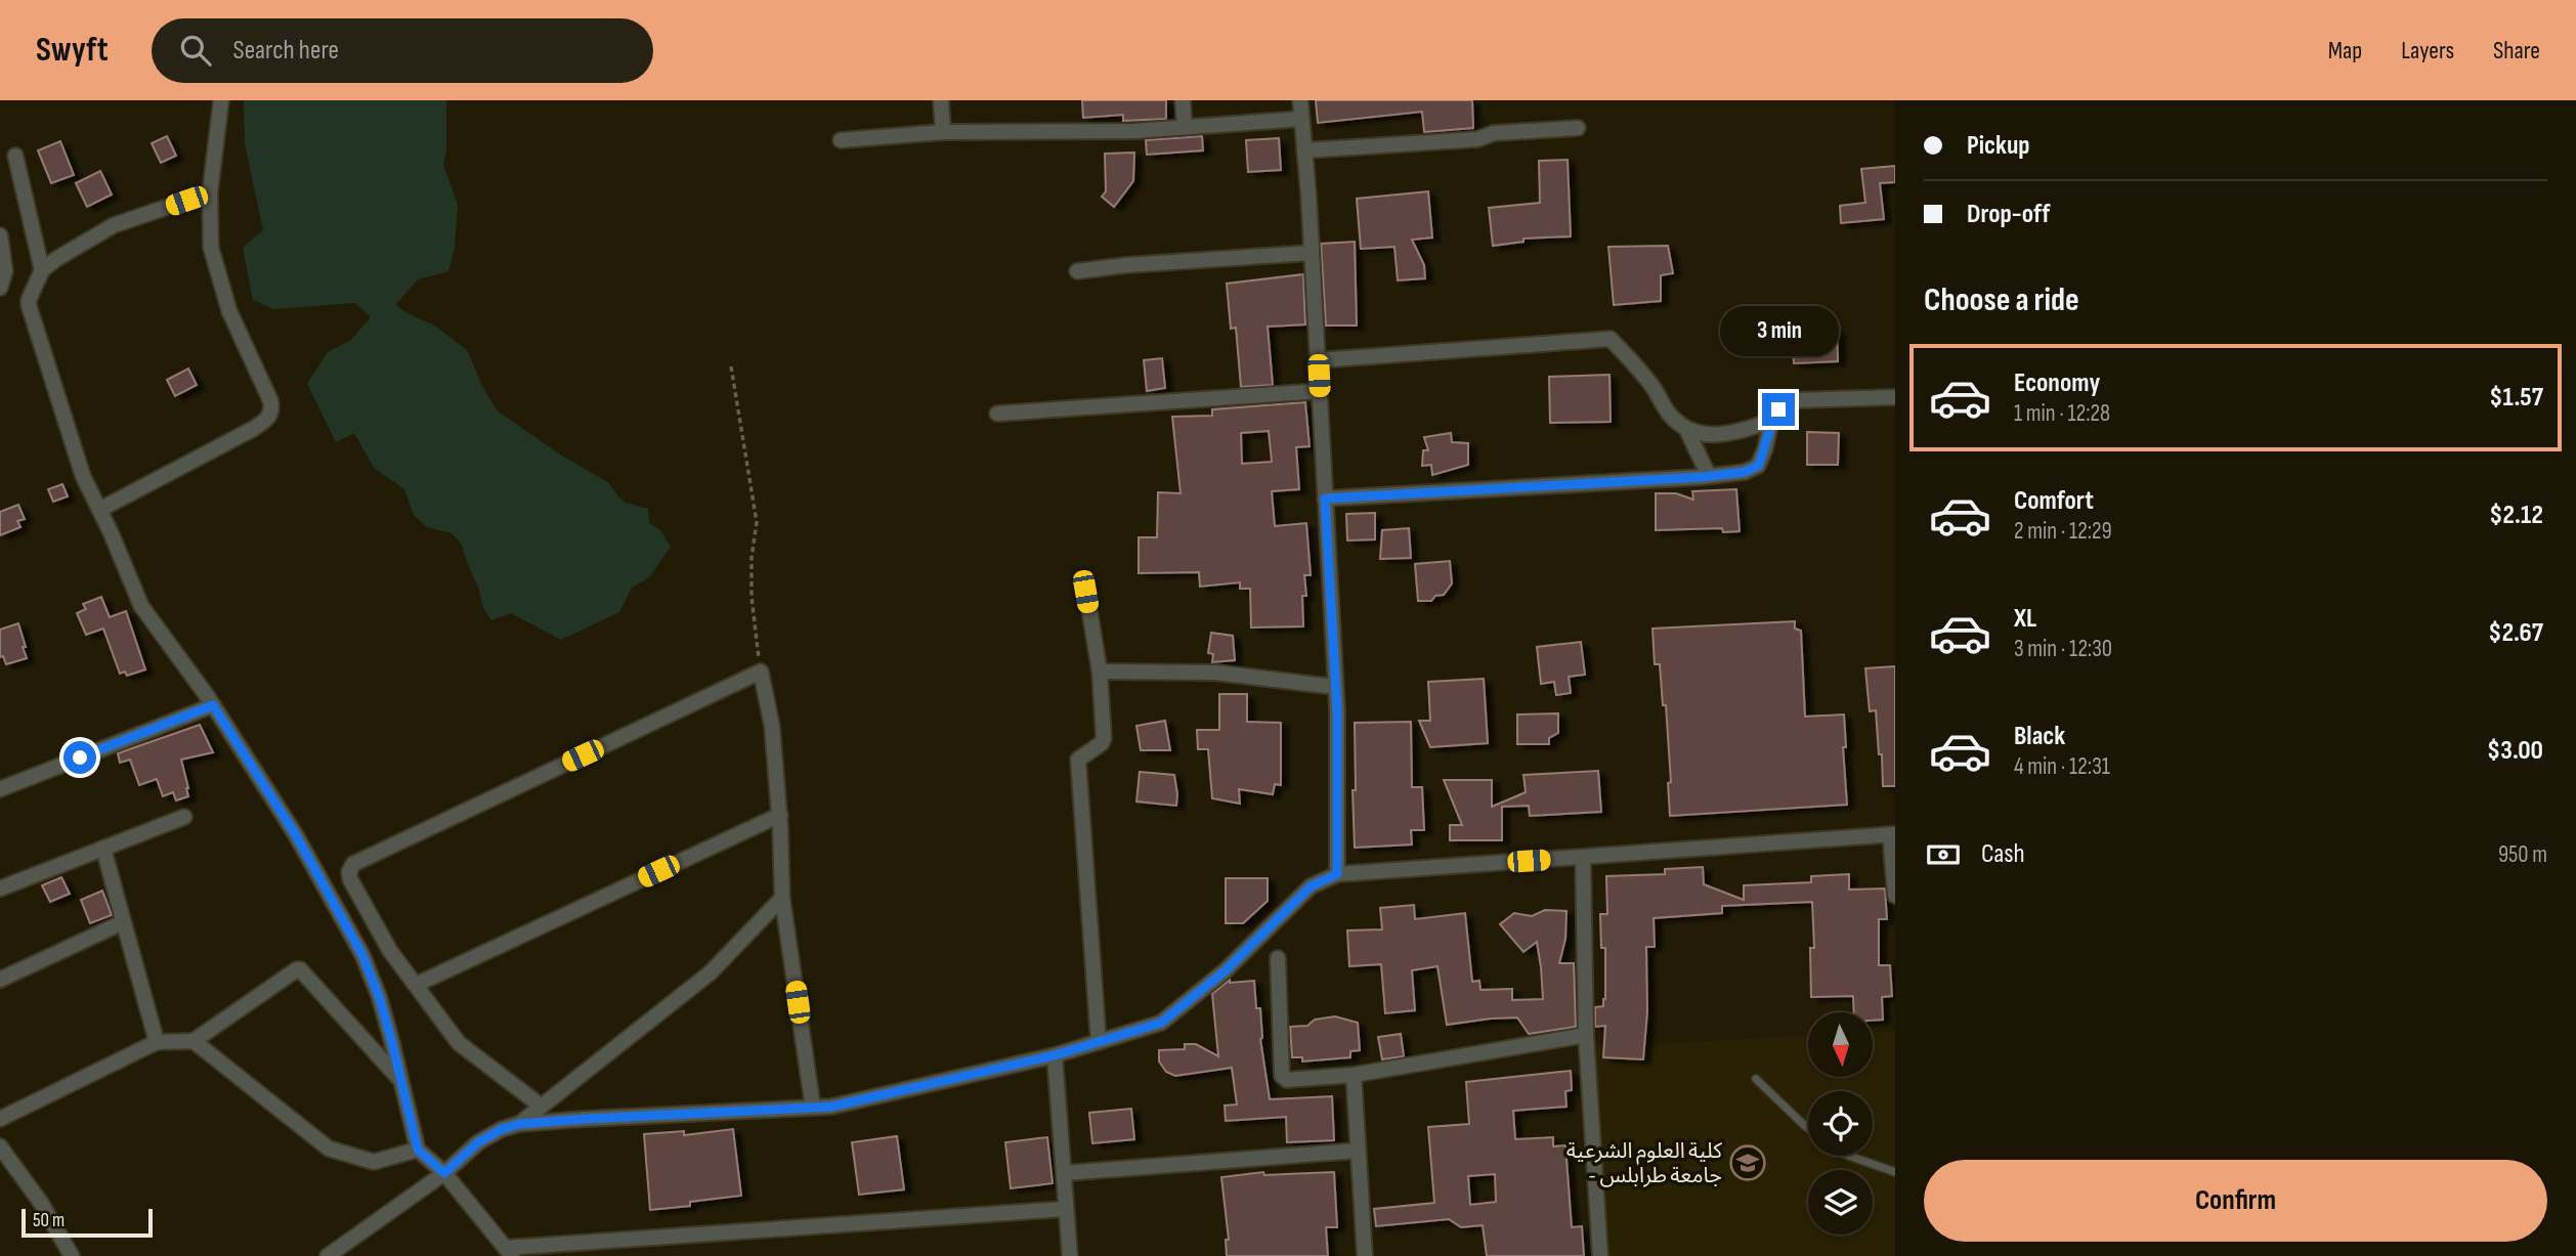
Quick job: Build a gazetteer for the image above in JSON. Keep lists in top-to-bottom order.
{
  "places": {
    "school or university": ["كلية العلوم الشرعية - جامعة طرابلس"]
  },
  "scale_bar": "50 m",
  "north": "bottom",
  "page": {
    "header": "Swyft",
    "search": "Search here",
    "nav": ["Map", "Layers", "Share"],
    "banner": ["Pickup", "Drop-off"],
    "heading": "Choose a ride",
    "bubble": "3 min",
    "list": [
      {
        "name": "Economy",
        "note": "1 min · 12:28",
        "value": "$1.57"
      },
      {
        "name": "Comfort",
        "note": "2 min · 12:29",
        "value": "$2.12"
      },
      {
        "name": "XL",
        "note": "3 min · 12:30",
        "value": "$2.67"
      },
      {
        "name": "Black",
        "note": "4 min · 12:31",
        "value": "$3.00"
      }
    ],
    "pay": ["Cash", "950 m"],
    "buttons": "Confirm",
    "scale": "50 m"
  }
}
